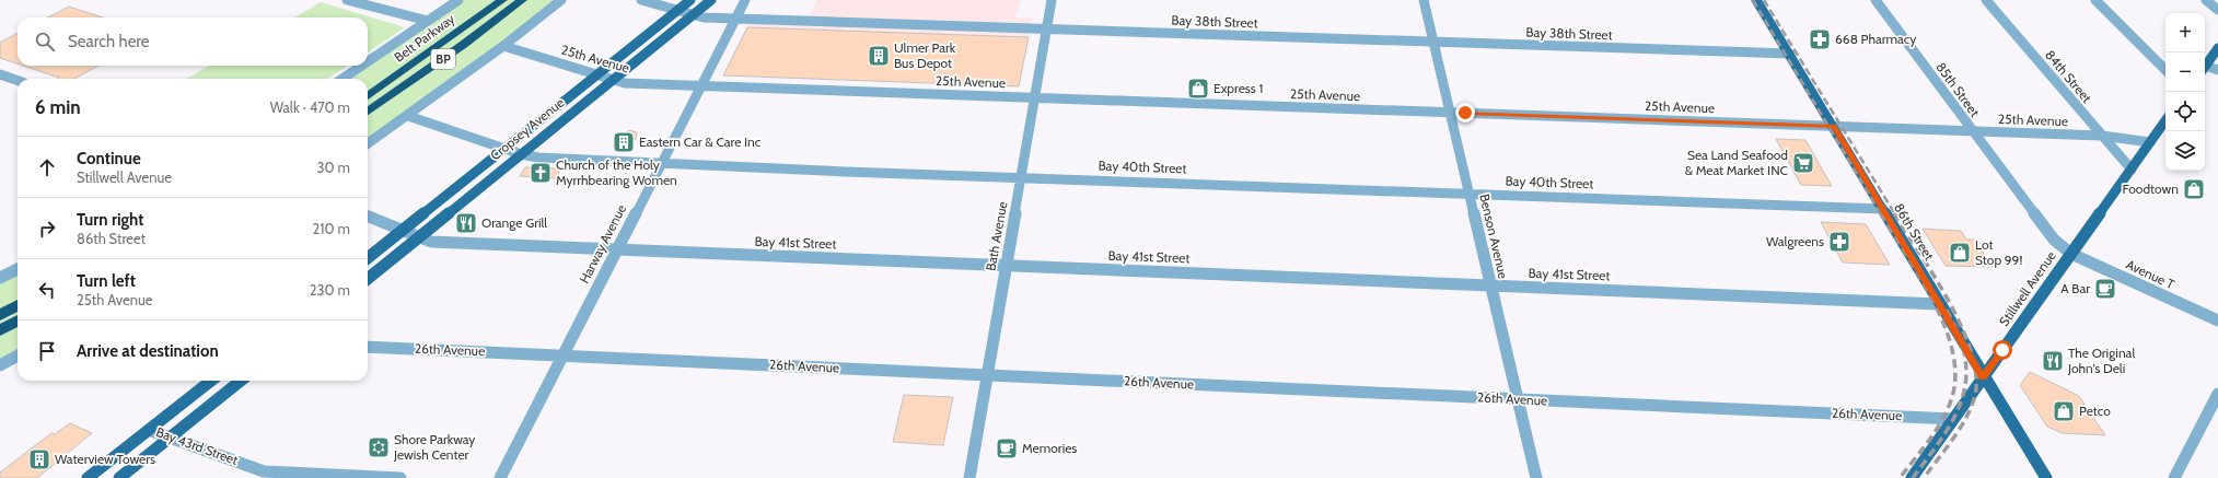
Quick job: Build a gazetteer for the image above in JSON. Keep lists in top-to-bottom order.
{
  "streets": {
    "highway": ["Belt Parkway", "BP"],
    "main road": ["Cropsey Avenue", "86th Street", "Stillwell Avenue"],
    "street": [
      "Bay 38th Street",
      "25th Avenue",
      "84th Street",
      "85th Street",
      "Bay 40th Street",
      "Bath Avenue",
      "Benson Avenue",
      "Bay 41st Street",
      "Harway Avenue",
      "Avenue T",
      "26th Avenue",
      "Bay 43rd Street"
    ]
  },
  "crossings": [
    ["Bay 38th Street", "Cropsey Avenue"],
    ["Bay 38th Street", "86th Street"],
    ["Bay 38th Street", "Bath Avenue"],
    ["Bay 38th Street", "Benson Avenue"],
    ["Bay 38th Street", "Harway Avenue"],
    ["25th Avenue", "84th Street"],
    ["25th Avenue", "85th Street"],
    ["25th Avenue", "Cropsey Avenue"],
    ["25th Avenue", "86th Street"],
    ["25th Avenue", "Bath Avenue"],
    ["25th Avenue", "Benson Avenue"],
    ["25th Avenue", "Harway Avenue"],
    ["25th Avenue", "Stillwell Avenue"],
    ["84th Street", "Stillwell Avenue"],
    ["85th Street", "Avenue T"],
    ["85th Street", "Stillwell Avenue"],
    ["Cropsey Avenue", "Bay 40th Street"],
    ["Cropsey Avenue", "Bay 41st Street"],
    ["Bay 40th Street", "86th Street"],
    ["Bay 40th Street", "Bath Avenue"],
    ["Bay 40th Street", "Benson Avenue"],
    ["Bay 40th Street", "Harway Avenue"],
    ["86th Street", "Bay 41st Street"],
    ["86th Street", "Stillwell Avenue"],
    ["Bath Avenue", "Bay 41st Street"],
    ["Bath Avenue", "26th Avenue"],
    ["Benson Avenue", "Bay 41st Street"],
    ["Benson Avenue", "26th Avenue"],
    ["Bay 41st Street", "Harway Avenue"],
    ["Harway Avenue", "26th Avenue"],
    ["Avenue T", "Stillwell Avenue"],
    ["Stillwell Avenue", "26th Avenue"]
  ],
  "places": {
    "pharmacy": ["668 Pharmacy", "Walgreens"],
    "building": ["Ulmer Park Bus Depot", "Eastern Car & Care Inc", "Waterview Towers"],
    "shop": [
      "Express 1",
      "Foodtown",
      "Lot Stop 99!",
      "Petco"
    ],
    "supermarket": ["Sea Land Seafood & Meat Market INC"],
    "church": ["Church of the Holy Myrrhbearing Women"],
    "restaurant": ["Orange Grill", "The Original John's Deli"],
    "cafe": ["A Bar", "Memories"],
    "synagogue": ["Shore Parkway Jewish Center"]
  },
  "page": {
    "map_buttons": ["+", "−"],
    "search": "Search here",
    "heading": ["6 min", "Walk · 470 m"],
    "list": [
      ["Continue", "Stillwell Avenue", "30 m"],
      ["Turn right", "86th Street", "210 m"],
      ["Turn left", "25th Avenue", "230 m"],
      "Arrive at destination"
    ]
  }
}
